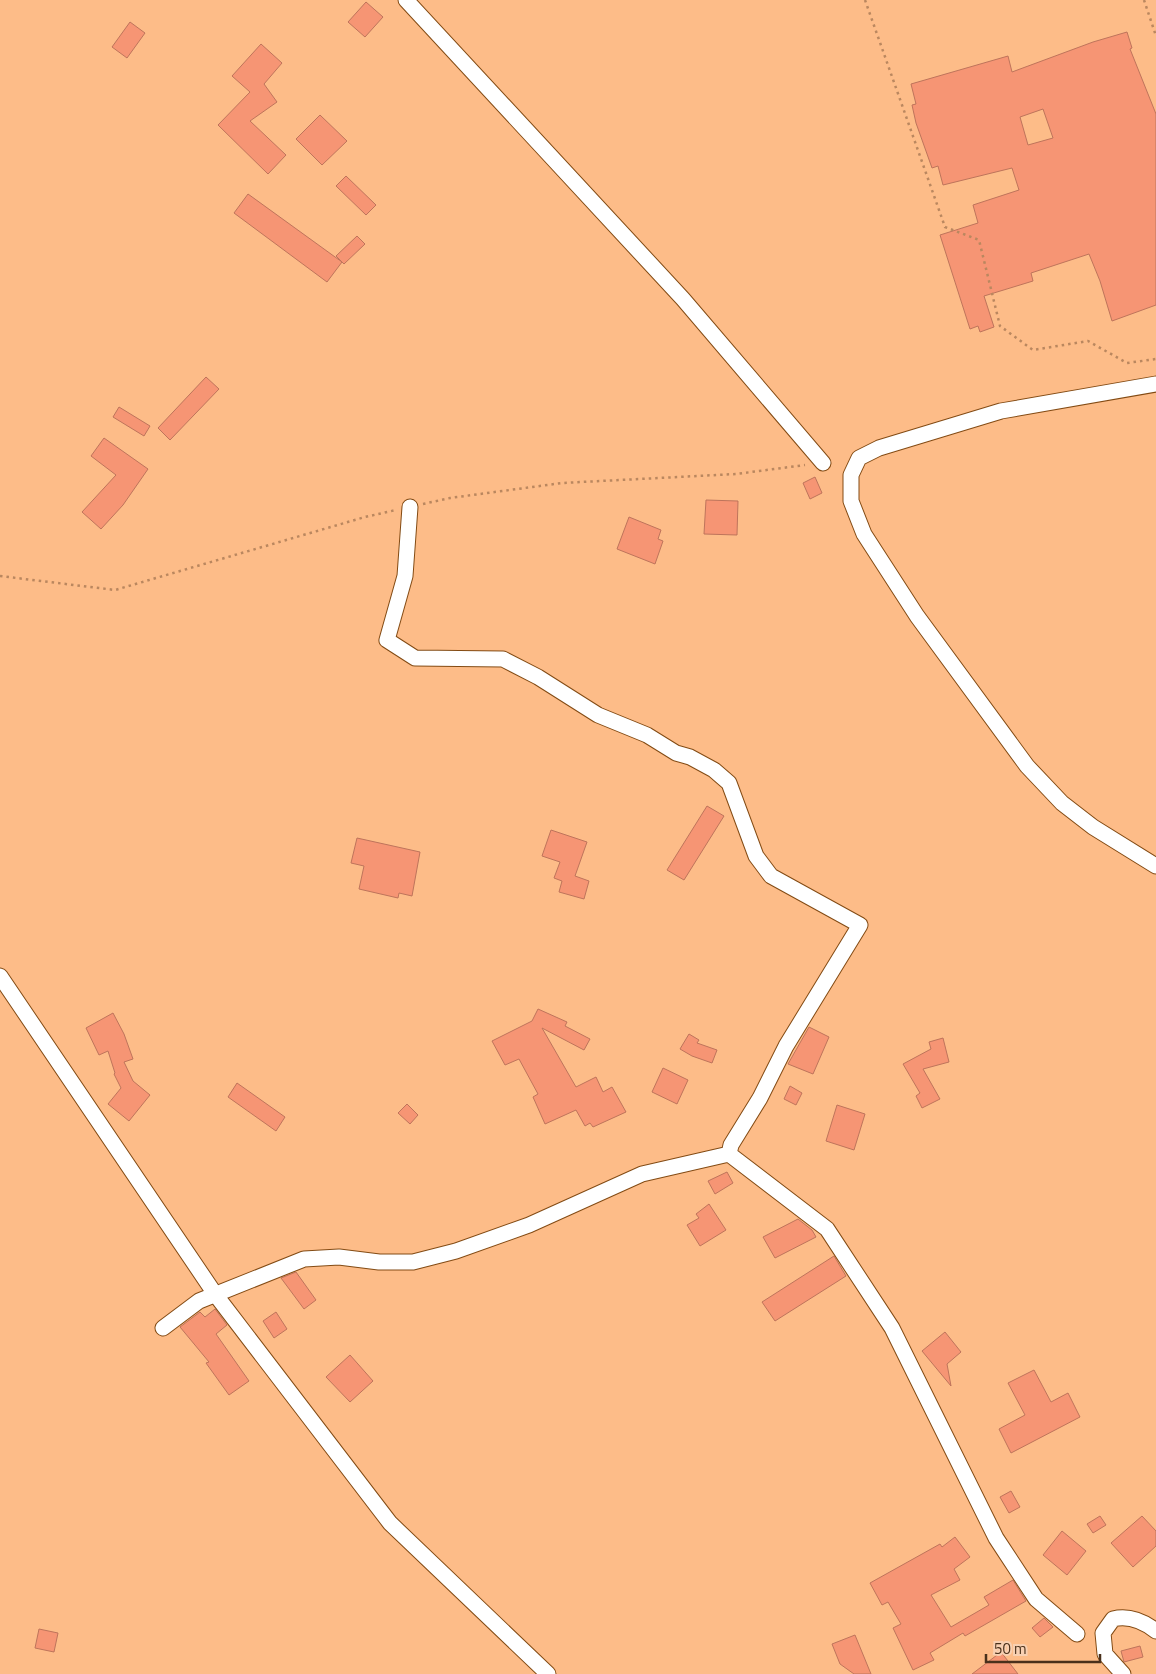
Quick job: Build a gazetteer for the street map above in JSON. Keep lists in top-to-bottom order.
{
  "scale_bar": "50 m"
}
